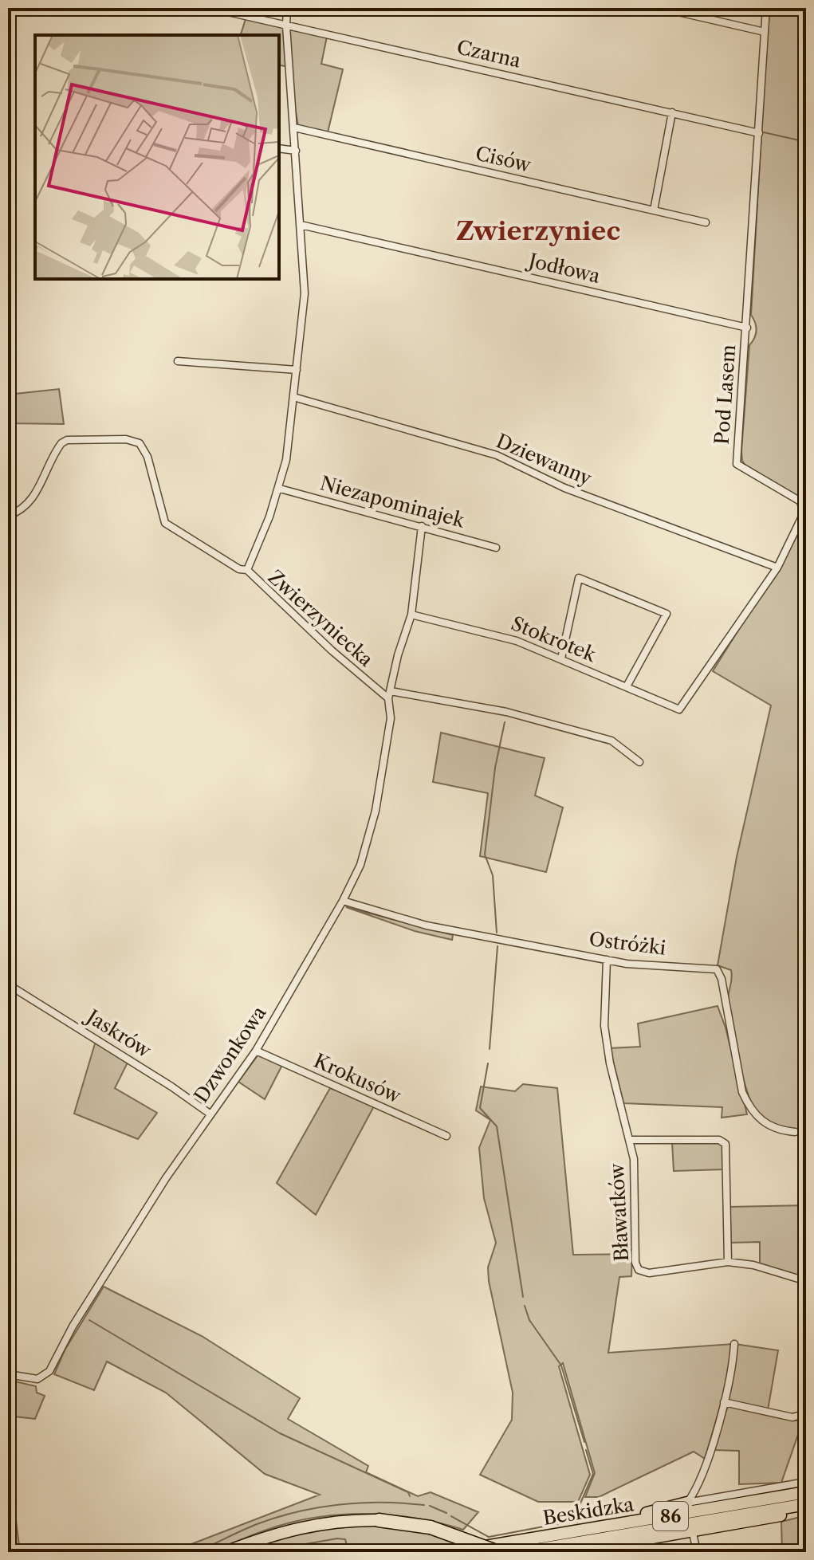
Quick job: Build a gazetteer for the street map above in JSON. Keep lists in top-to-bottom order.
{
  "streets": {
    "main road": ["Beskidzka", "86"],
    "street": [
      "Czarna",
      "Cisów",
      "Jodłowa",
      "Pod Lasem",
      "Dziewanny",
      "Niezapominajek",
      "Zwierzyniecka",
      "Stokrotek",
      "Ostróżki",
      "Jaskrów",
      "Dzwonkowa",
      "Krokusów",
      "Bławatków"
    ]
  },
  "crossings": [
    ["Czarna", "Pod Lasem"],
    ["Czarna", "Zwierzyniecka"],
    ["Cisów", "Zwierzyniecka"],
    ["Jodłowa", "Pod Lasem"],
    ["Jodłowa", "Zwierzyniecka"],
    ["Pod Lasem", "Dziewanny"],
    ["Pod Lasem", "Stokrotek"],
    ["Dziewanny", "Zwierzyniecka"],
    ["Niezapominajek", "Zwierzyniecka"],
    ["Niezapominajek", "Dzwonkowa"],
    ["Zwierzyniecka", "Dzwonkowa"],
    ["Stokrotek", "Dzwonkowa"],
    ["Ostróżki", "Dzwonkowa"],
    ["Ostróżki", "Bławatków"],
    ["Jaskrów", "Dzwonkowa"],
    ["Dzwonkowa", "Krokusów"]
  ],
  "districts": ["Zwierzyniec"]
}
